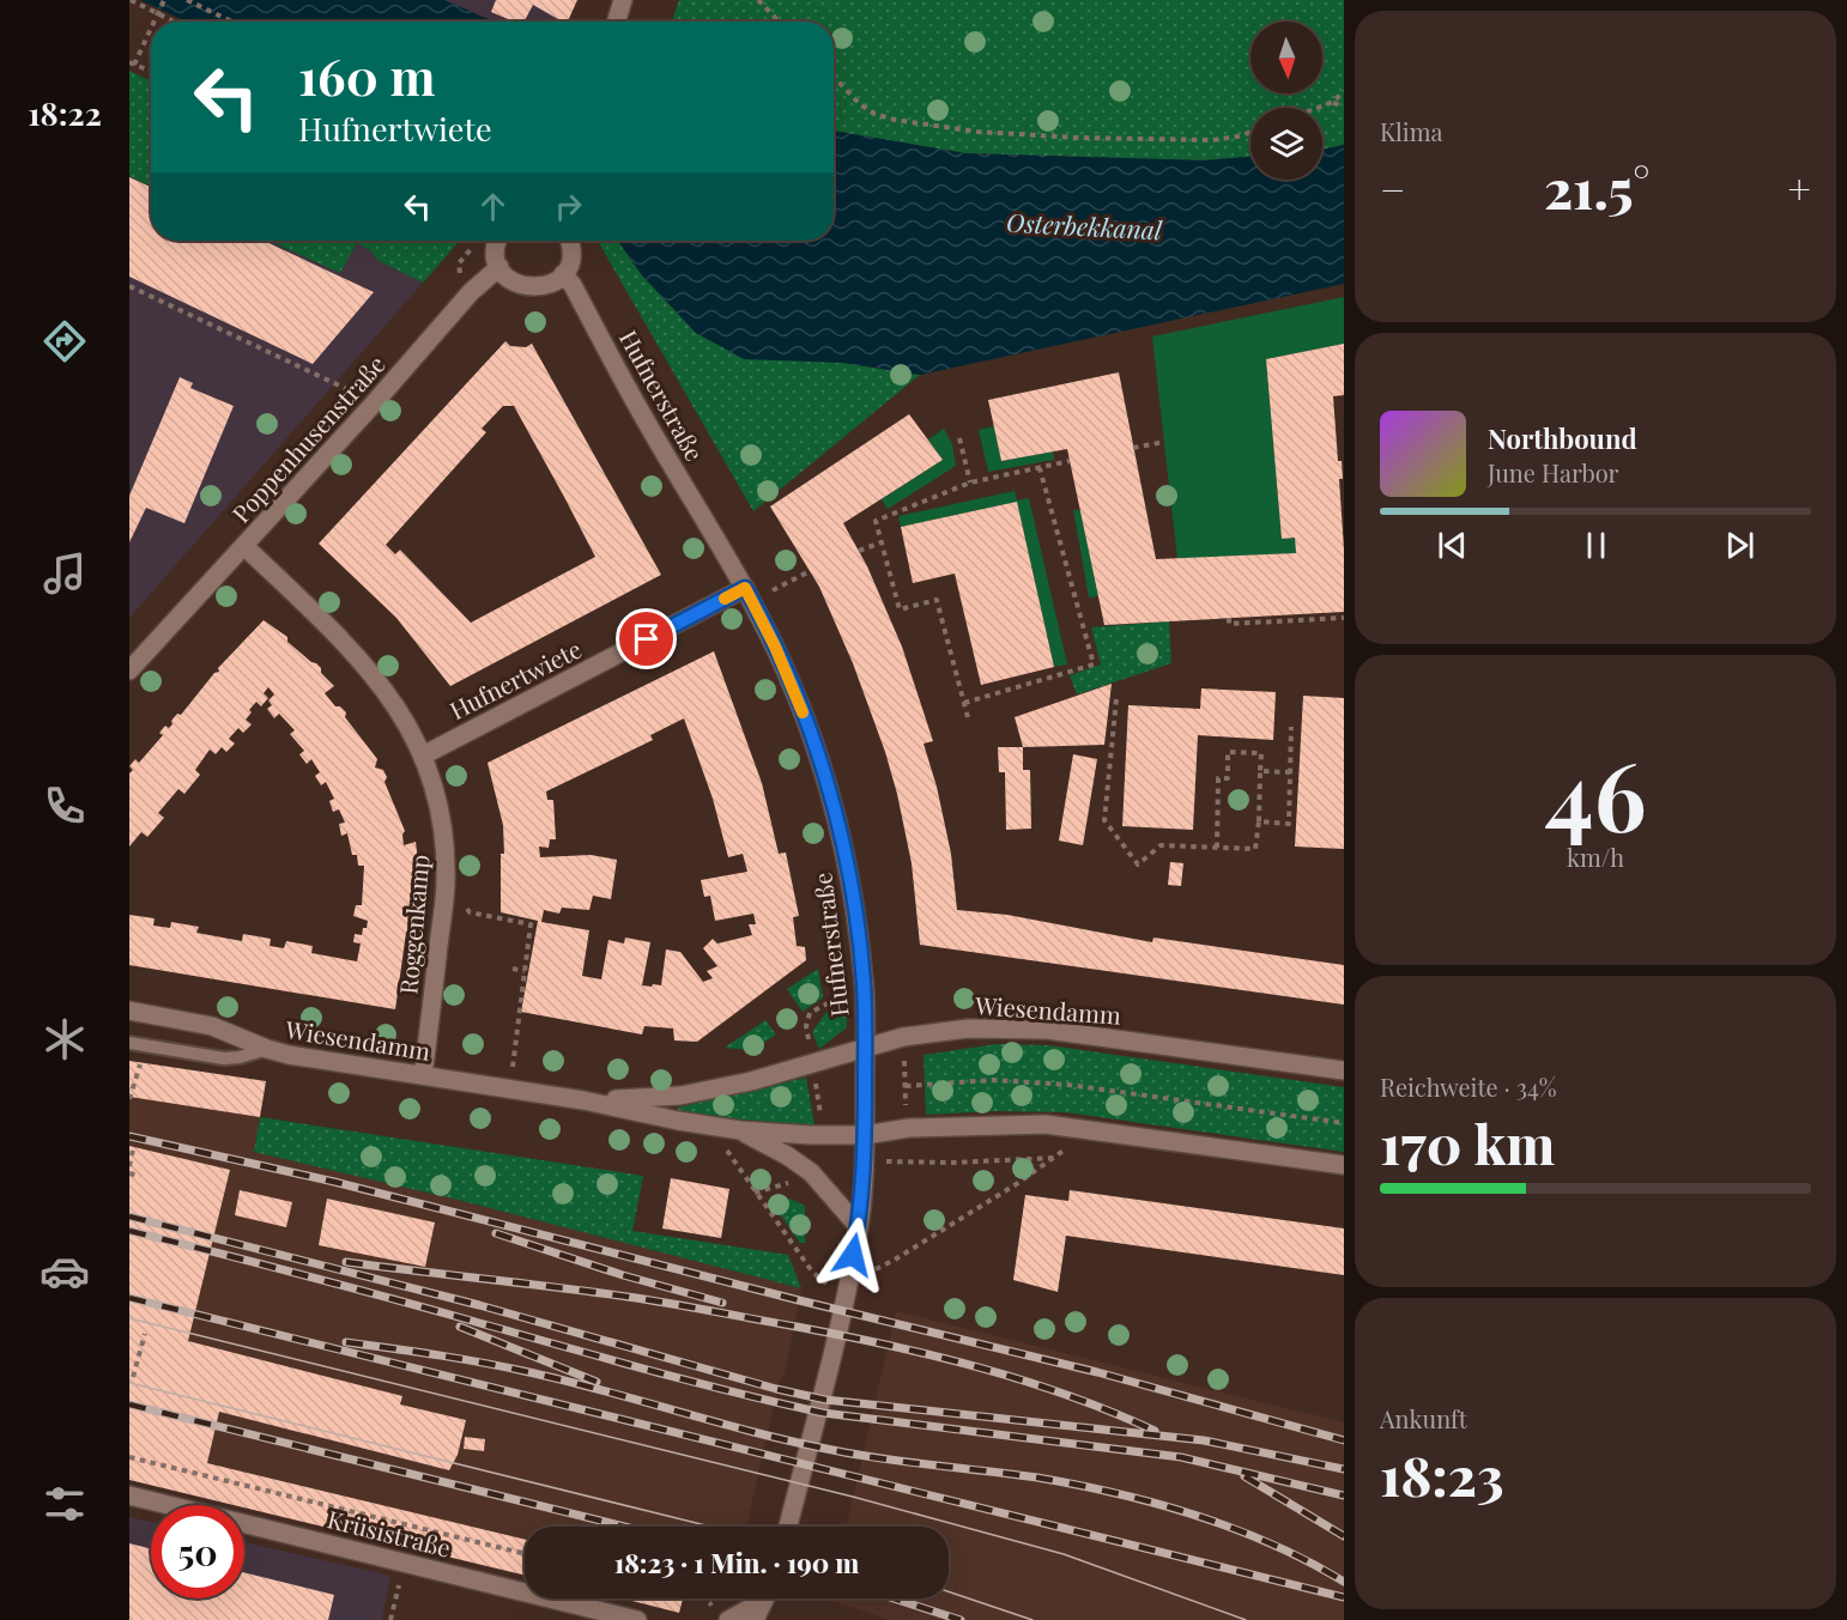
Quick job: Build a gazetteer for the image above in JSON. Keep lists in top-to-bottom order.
{
  "streets": {
    "street": [
      "Hufnerstraße",
      "Poppenhusenstraße",
      "Hufnertwiete",
      "Roggenkamp",
      "Wiesendamm",
      "Krüsistraße"
    ]
  },
  "crossings": [
    ["Hufnerstraße", "Hufnertwiete"],
    ["Hufnerstraße", "Wiesendamm"],
    ["Poppenhusenstraße", "Roggenkamp"],
    ["Hufnertwiete", "Roggenkamp"],
    ["Roggenkamp", "Wiesendamm"]
  ],
  "water": ["Osterbekkanal"],
  "north": "bottom",
  "page": {
    "tabs": "18:22",
    "tile": [
      "Klima",
      ["46", "km/h"],
      ["Reichweite · 34%", "170 km"],
      ["Ankunft", "18:23"]
    ],
    "turn": ["160 m", "Hufnertwiete"],
    "heat": ["−", "21.5°", "+"],
    "song": ["Northbound", "June Harbor"],
    "limit": "50",
    "trip": "18:23 · 1 Min. · 190 m"
  }
}
